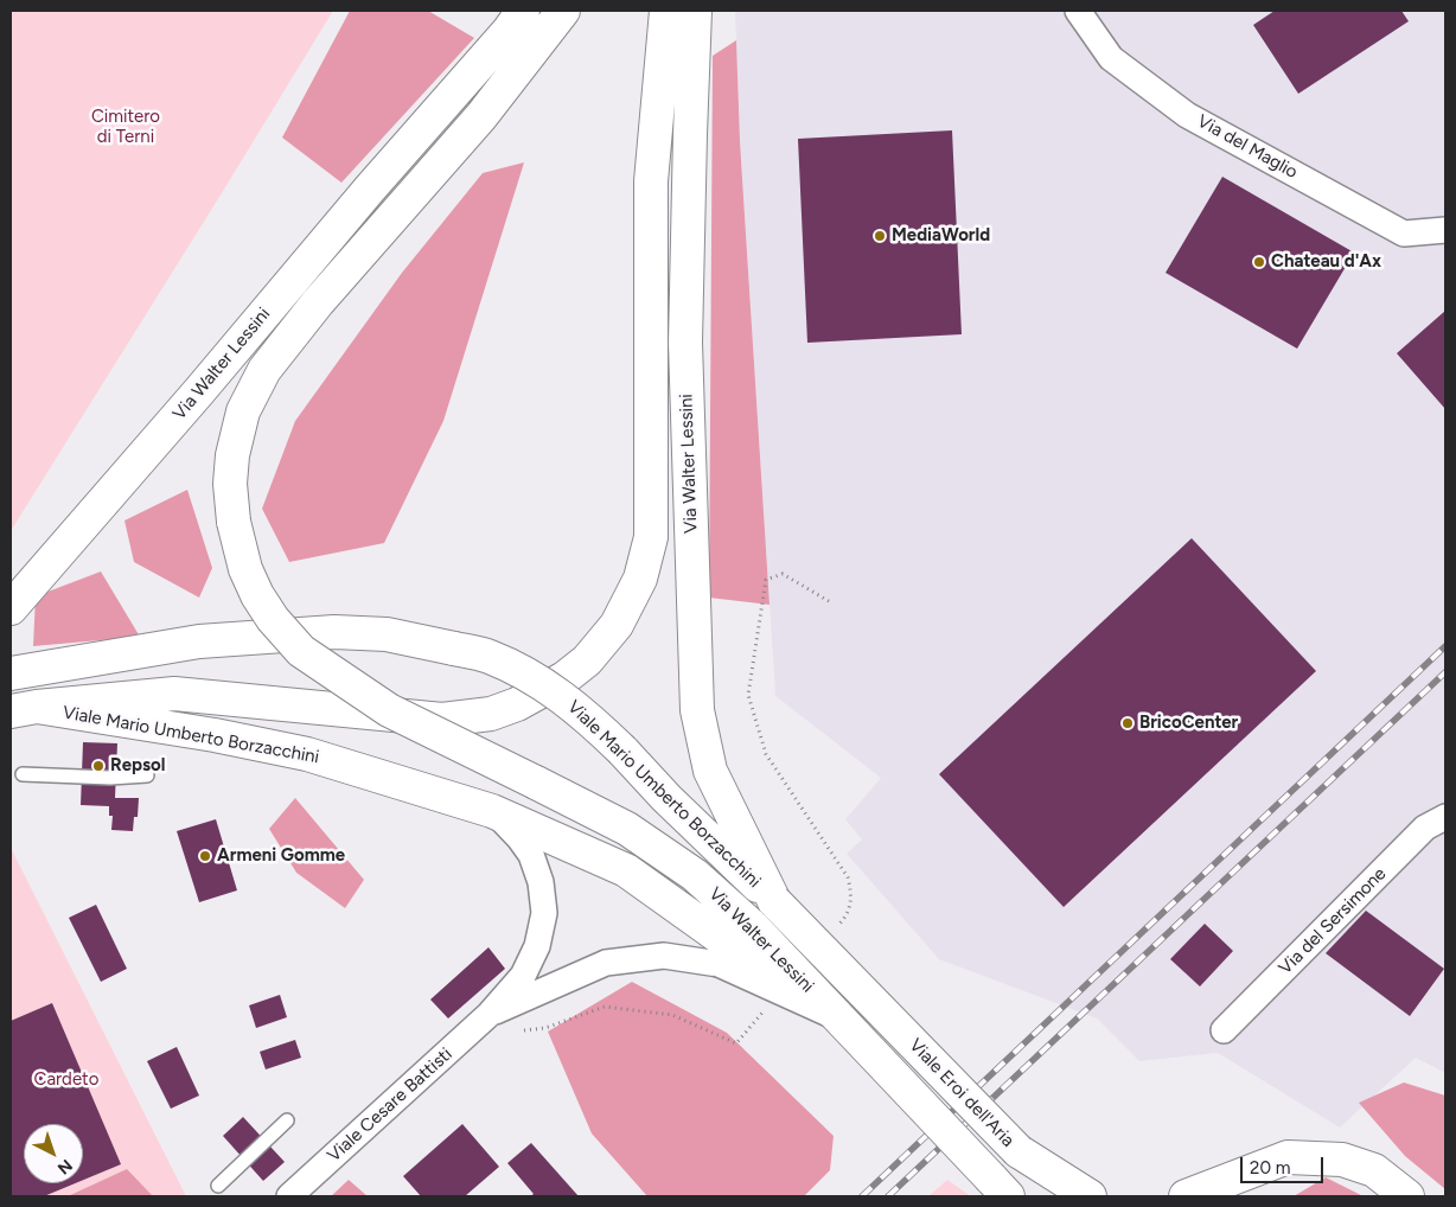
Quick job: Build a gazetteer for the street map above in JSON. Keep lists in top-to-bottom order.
{
  "streets": {
    "main road": ["Via Walter Lessini", "Viale Mario Umberto Borzacchini", "Viale Eroi dell'Aria"],
    "street": ["Via del Maglio", "Via del Sersimone", "Viale Cesare Battisti"]
  },
  "crossings": [
    ["Via Walter Lessini", "Viale Mario Umberto Borzacchini"],
    ["Via Walter Lessini", "Viale Cesare Battisti"],
    ["Viale Mario Umberto Borzacchini", "Viale Eroi dell'Aria"],
    ["Viale Mario Umberto Borzacchini", "Viale Cesare Battisti"]
  ],
  "parks": ["Cimitero di Terni", "Cardeto"],
  "places": [
    "MediaWorld",
    "Chateau d'Ax",
    "BricoCenter",
    "Repsol",
    "Armeni Gomme"
  ],
  "scale_bar": "20 m",
  "north": "bottom right"
}
